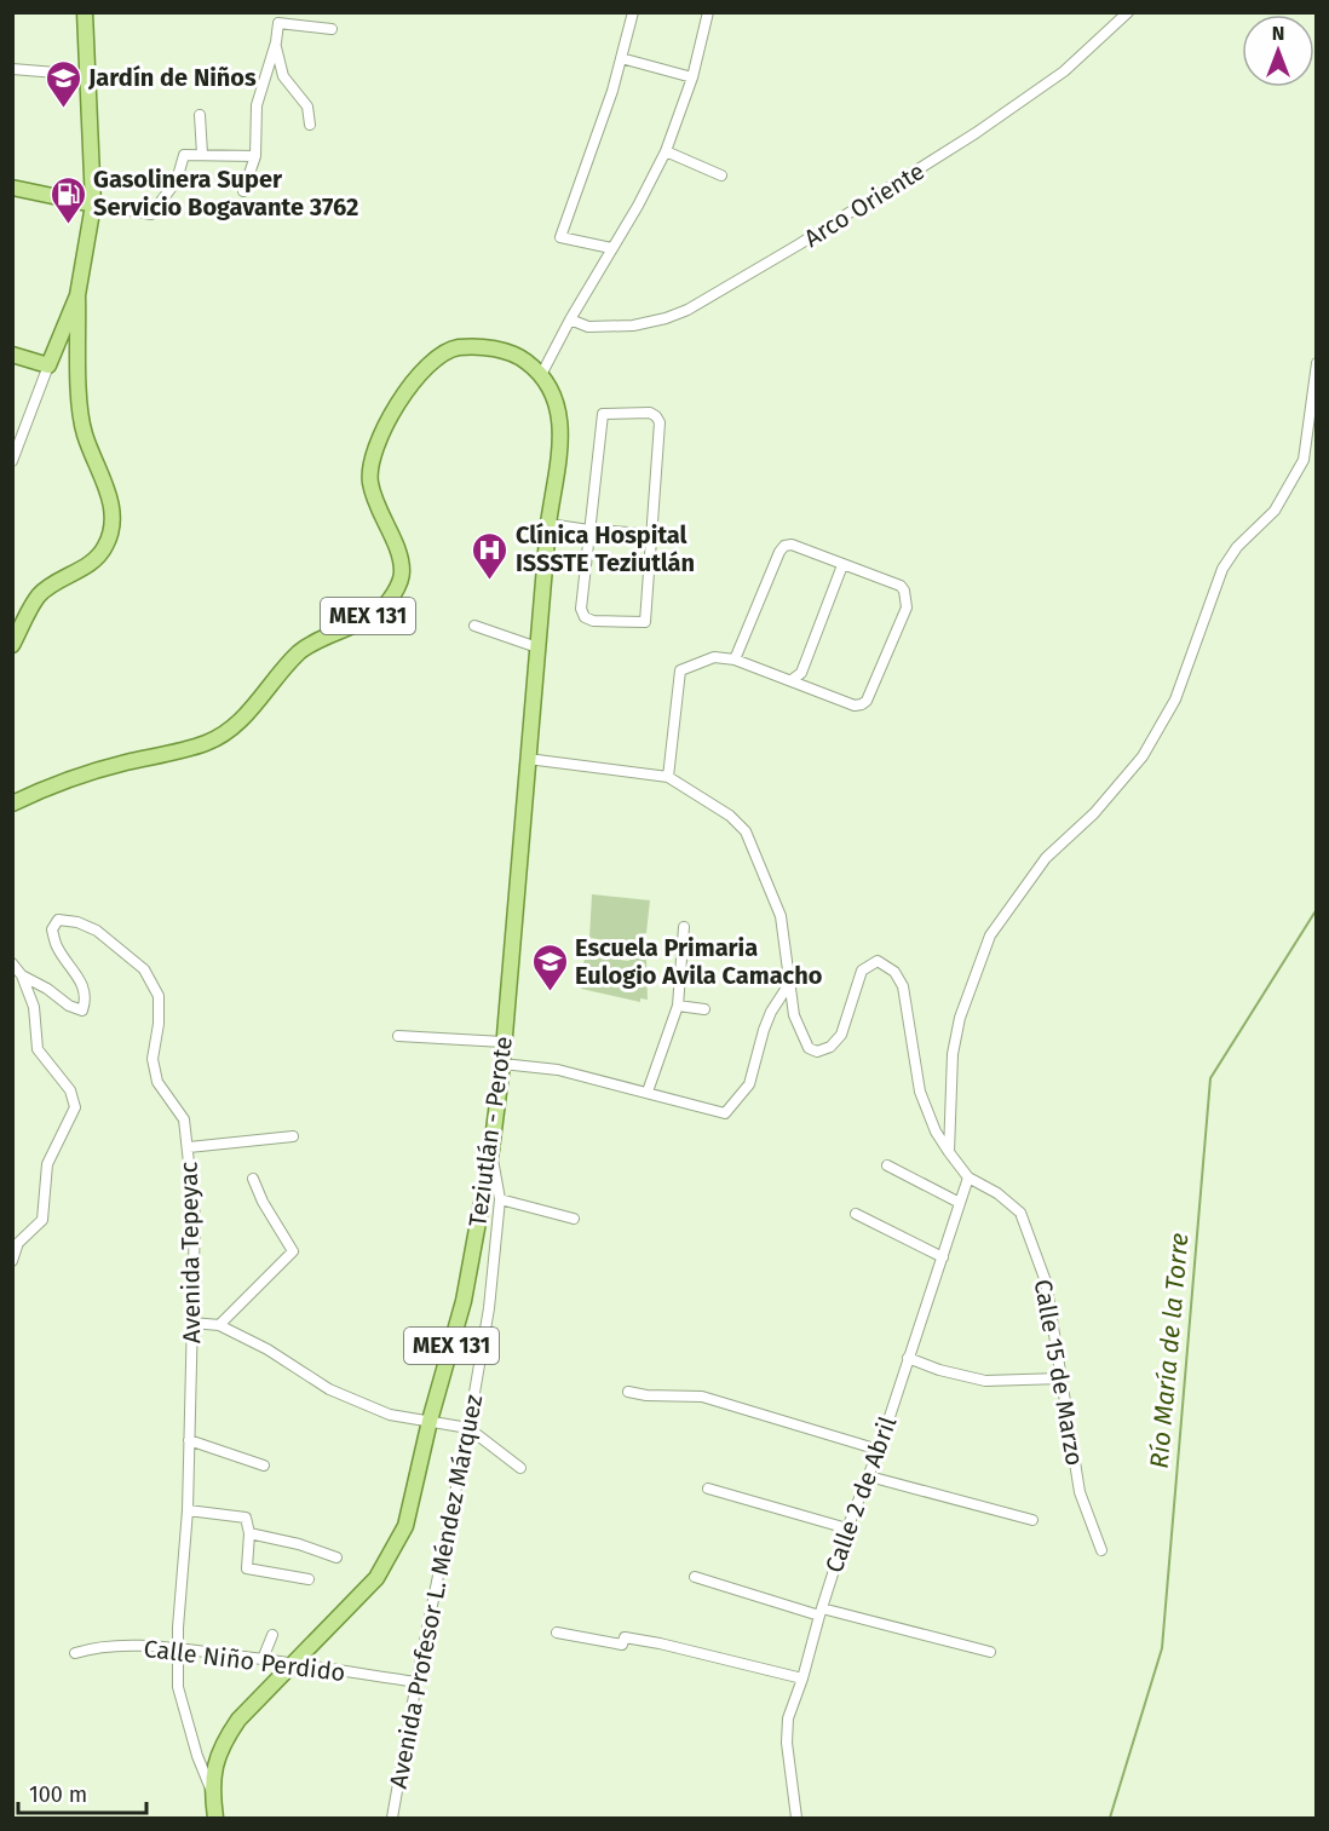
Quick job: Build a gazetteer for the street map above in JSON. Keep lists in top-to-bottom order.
{
  "streets": {
    "main road": ["MEX 131", "Teziutlán - Perote"],
    "street": [
      "Arco Oriente",
      "Avenida Tepeyac",
      "Calle 15 de Marzo",
      "Calle 2 de Abril",
      "Avenida Profesor L. Méndez Márquez",
      "Calle Niño Perdido"
    ]
  },
  "crossings": [
    ["MEX 131", "Teziutlán - Perote"],
    ["Teziutlán - Perote", "Avenida Tepeyac"],
    ["Teziutlán - Perote", "Avenida Profesor L. Méndez Márquez"],
    ["Teziutlán - Perote", "Calle Niño Perdido"],
    ["Avenida Tepeyac", "Calle Niño Perdido"],
    ["Calle 15 de Marzo", "Calle 2 de Abril"],
    ["Avenida Profesor L. Méndez Márquez", "Calle Niño Perdido"]
  ],
  "water": ["Río María de la Torre"],
  "places": {
    "school or university": ["Jardín de Niños", "Escuela Primaria Eulogio Avila Camacho"],
    "fuel station": ["Gasolinera Super Servicio Bogavante 3762"],
    "hospital": ["Clínica Hospital ISSSTE Teziutlán"]
  },
  "scale_bar": "100 m",
  "north": "top"
}
